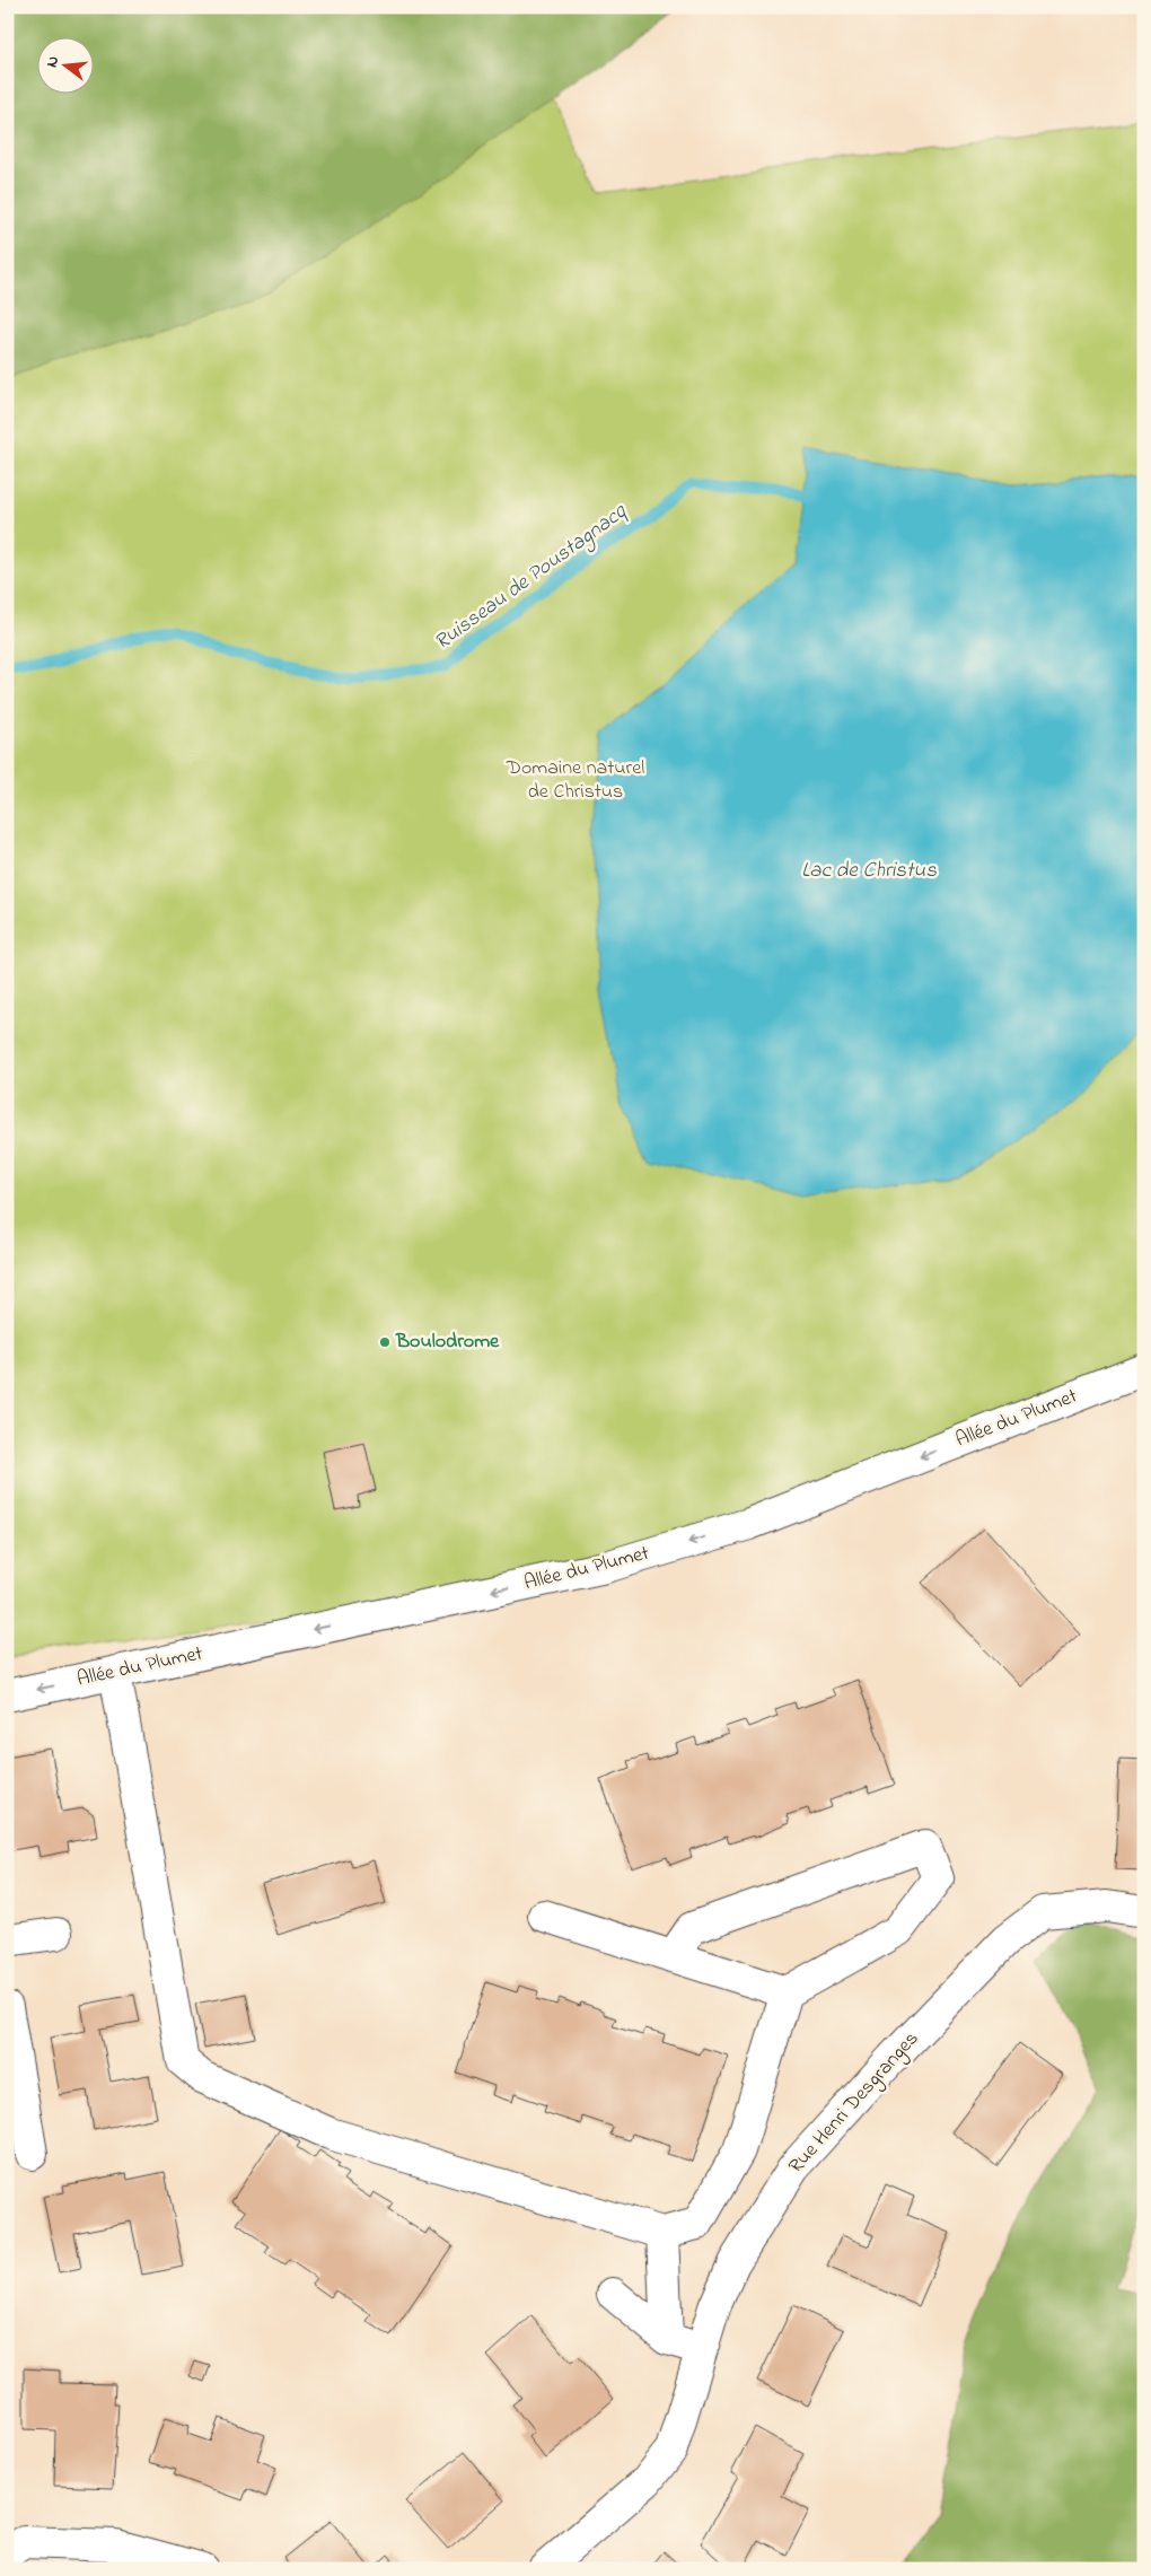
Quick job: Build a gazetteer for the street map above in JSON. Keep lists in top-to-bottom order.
{
  "streets": {
    "street": ["Allée du Plumet", "Rue Henri Desgranges"]
  },
  "one_way": ["Allée du Plumet"],
  "water": ["Ruisseau de Poustagnacq", "Lac de Christus"],
  "parks": ["Domaine naturel de Christus"],
  "places": ["Boulodrome"],
  "north": "left"
}
